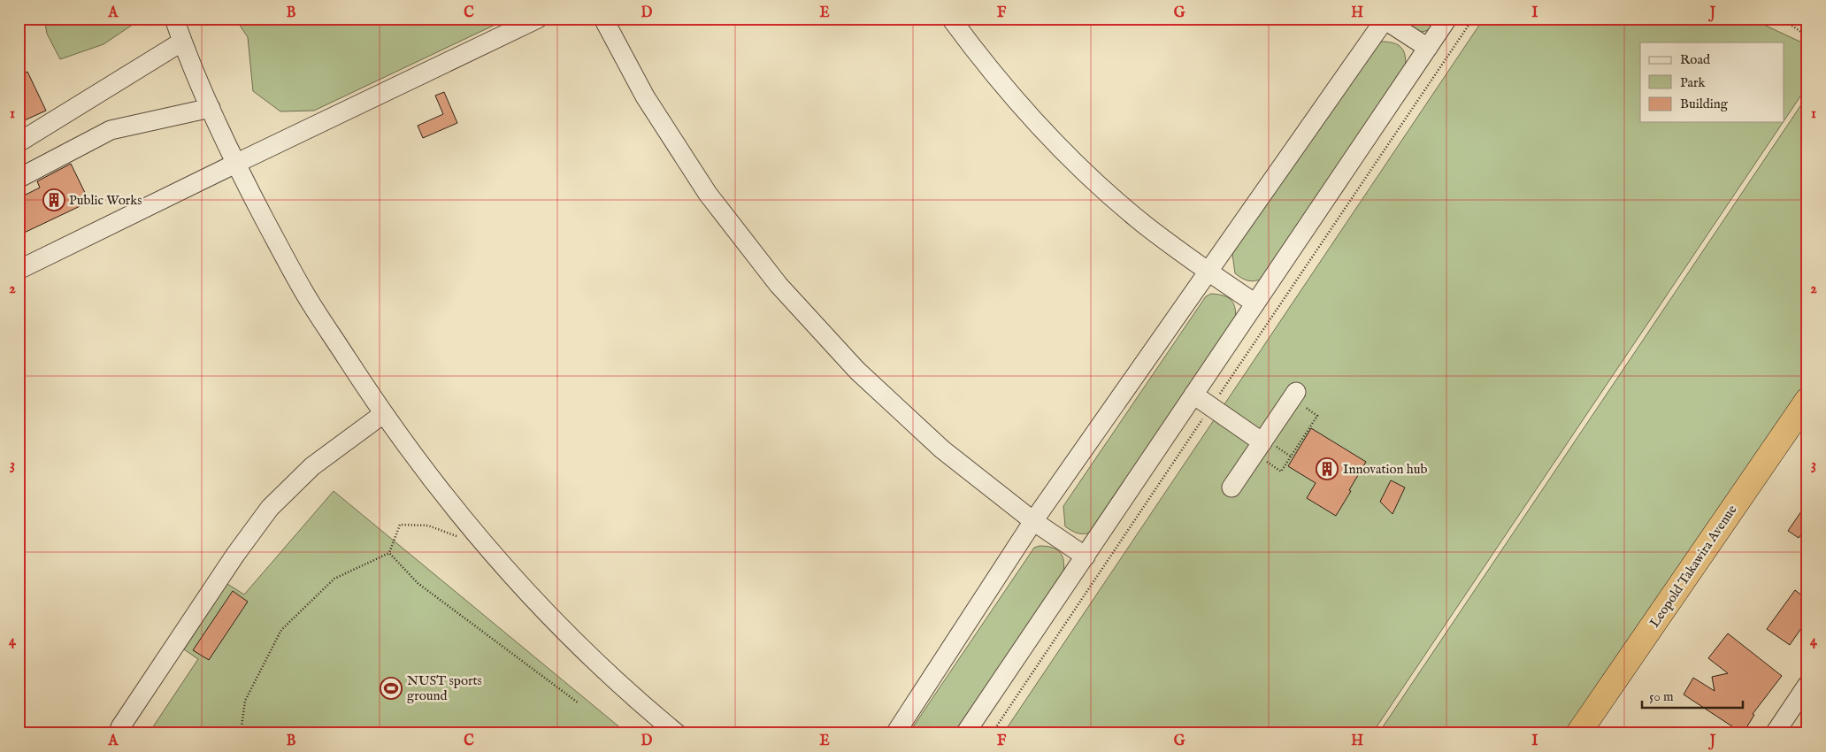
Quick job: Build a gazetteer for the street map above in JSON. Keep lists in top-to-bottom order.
{
  "streets": {
    "highway": ["Leopold Takawira Avenue"]
  },
  "places": {
    "building": ["Public Works", "Innovation hub"],
    "sports": ["NUST sports ground"]
  },
  "legend": ["Road", "Park", "Building"],
  "scale_bar": "50 m",
  "grid": {
    "columns": [
      "A",
      "B",
      "C",
      "D",
      "E",
      "F",
      "G",
      "H",
      "I",
      "J"
    ],
    "rows": [
      "1",
      "2",
      "3",
      "4"
    ]
  }
}
